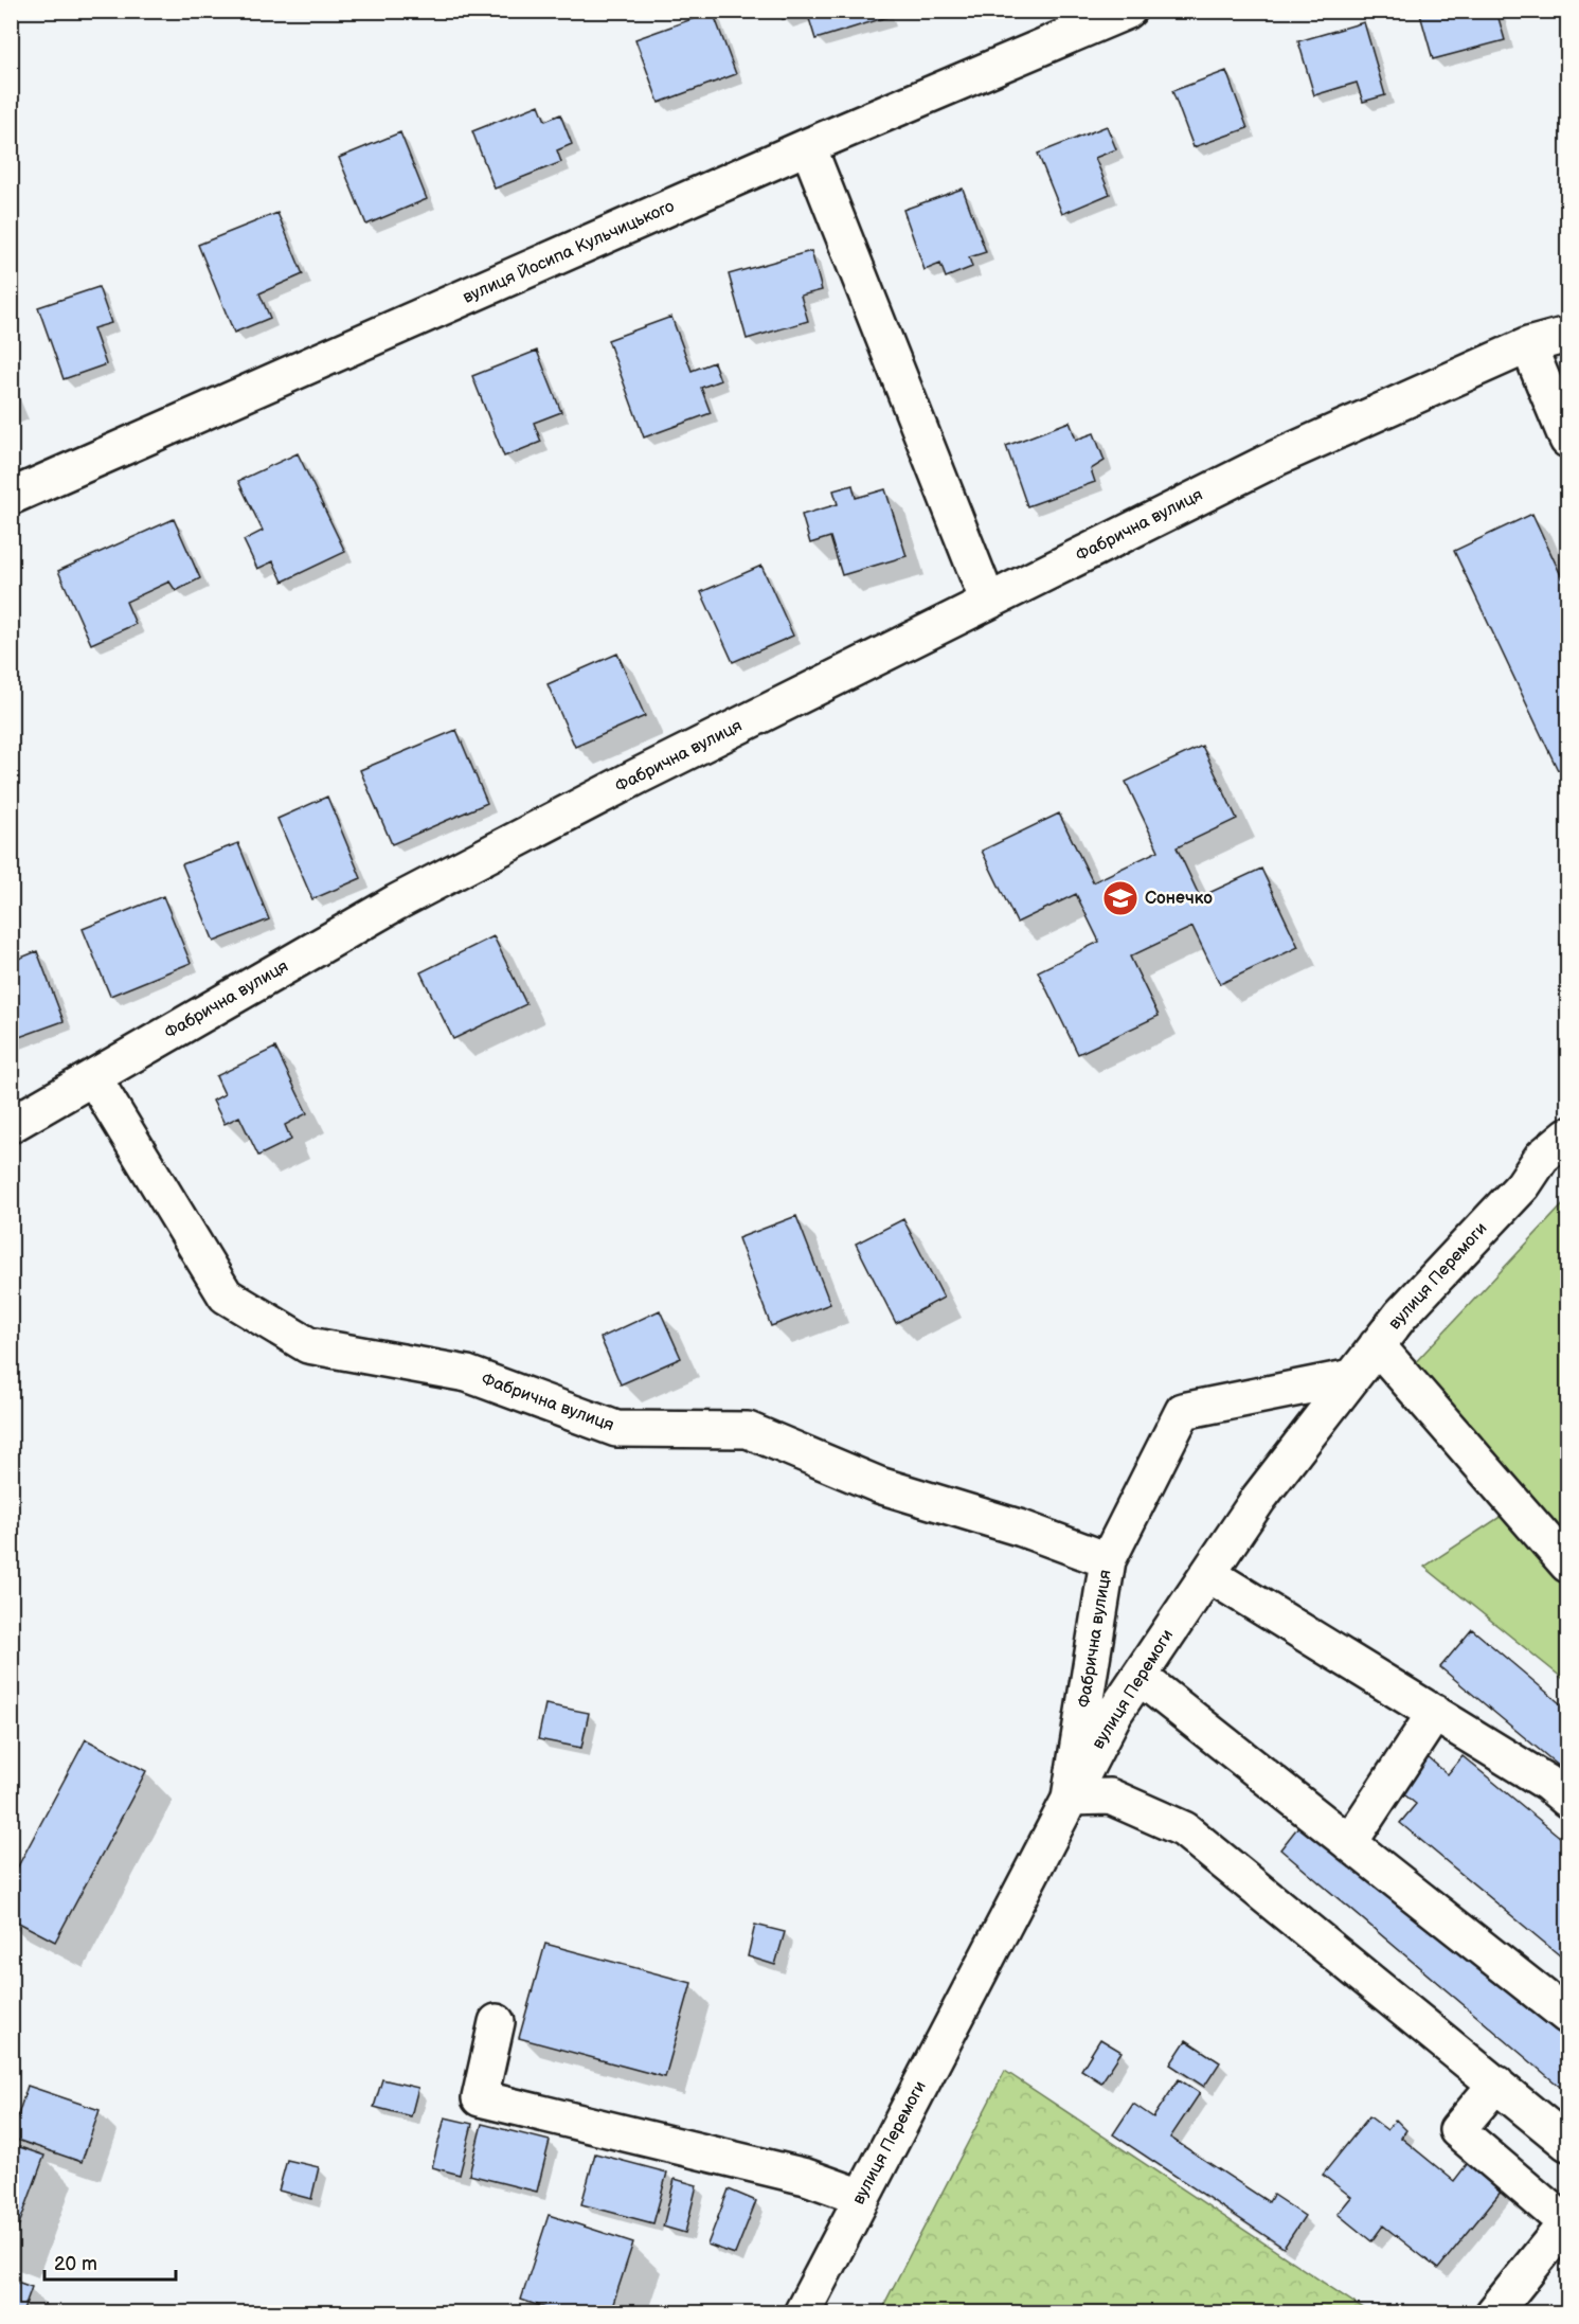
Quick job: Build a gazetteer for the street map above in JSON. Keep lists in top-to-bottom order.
{
  "streets": {
    "street": ["вулиця Йосипа Кульчицького", "Фабрична вулиця", "вулиця Перемоги"]
  },
  "crossings": [
    ["Фабрична вулиця", "вулиця Перемоги"]
  ],
  "places": {
    "school or university": ["Сонечко"]
  },
  "scale_bar": "20 m"
}
